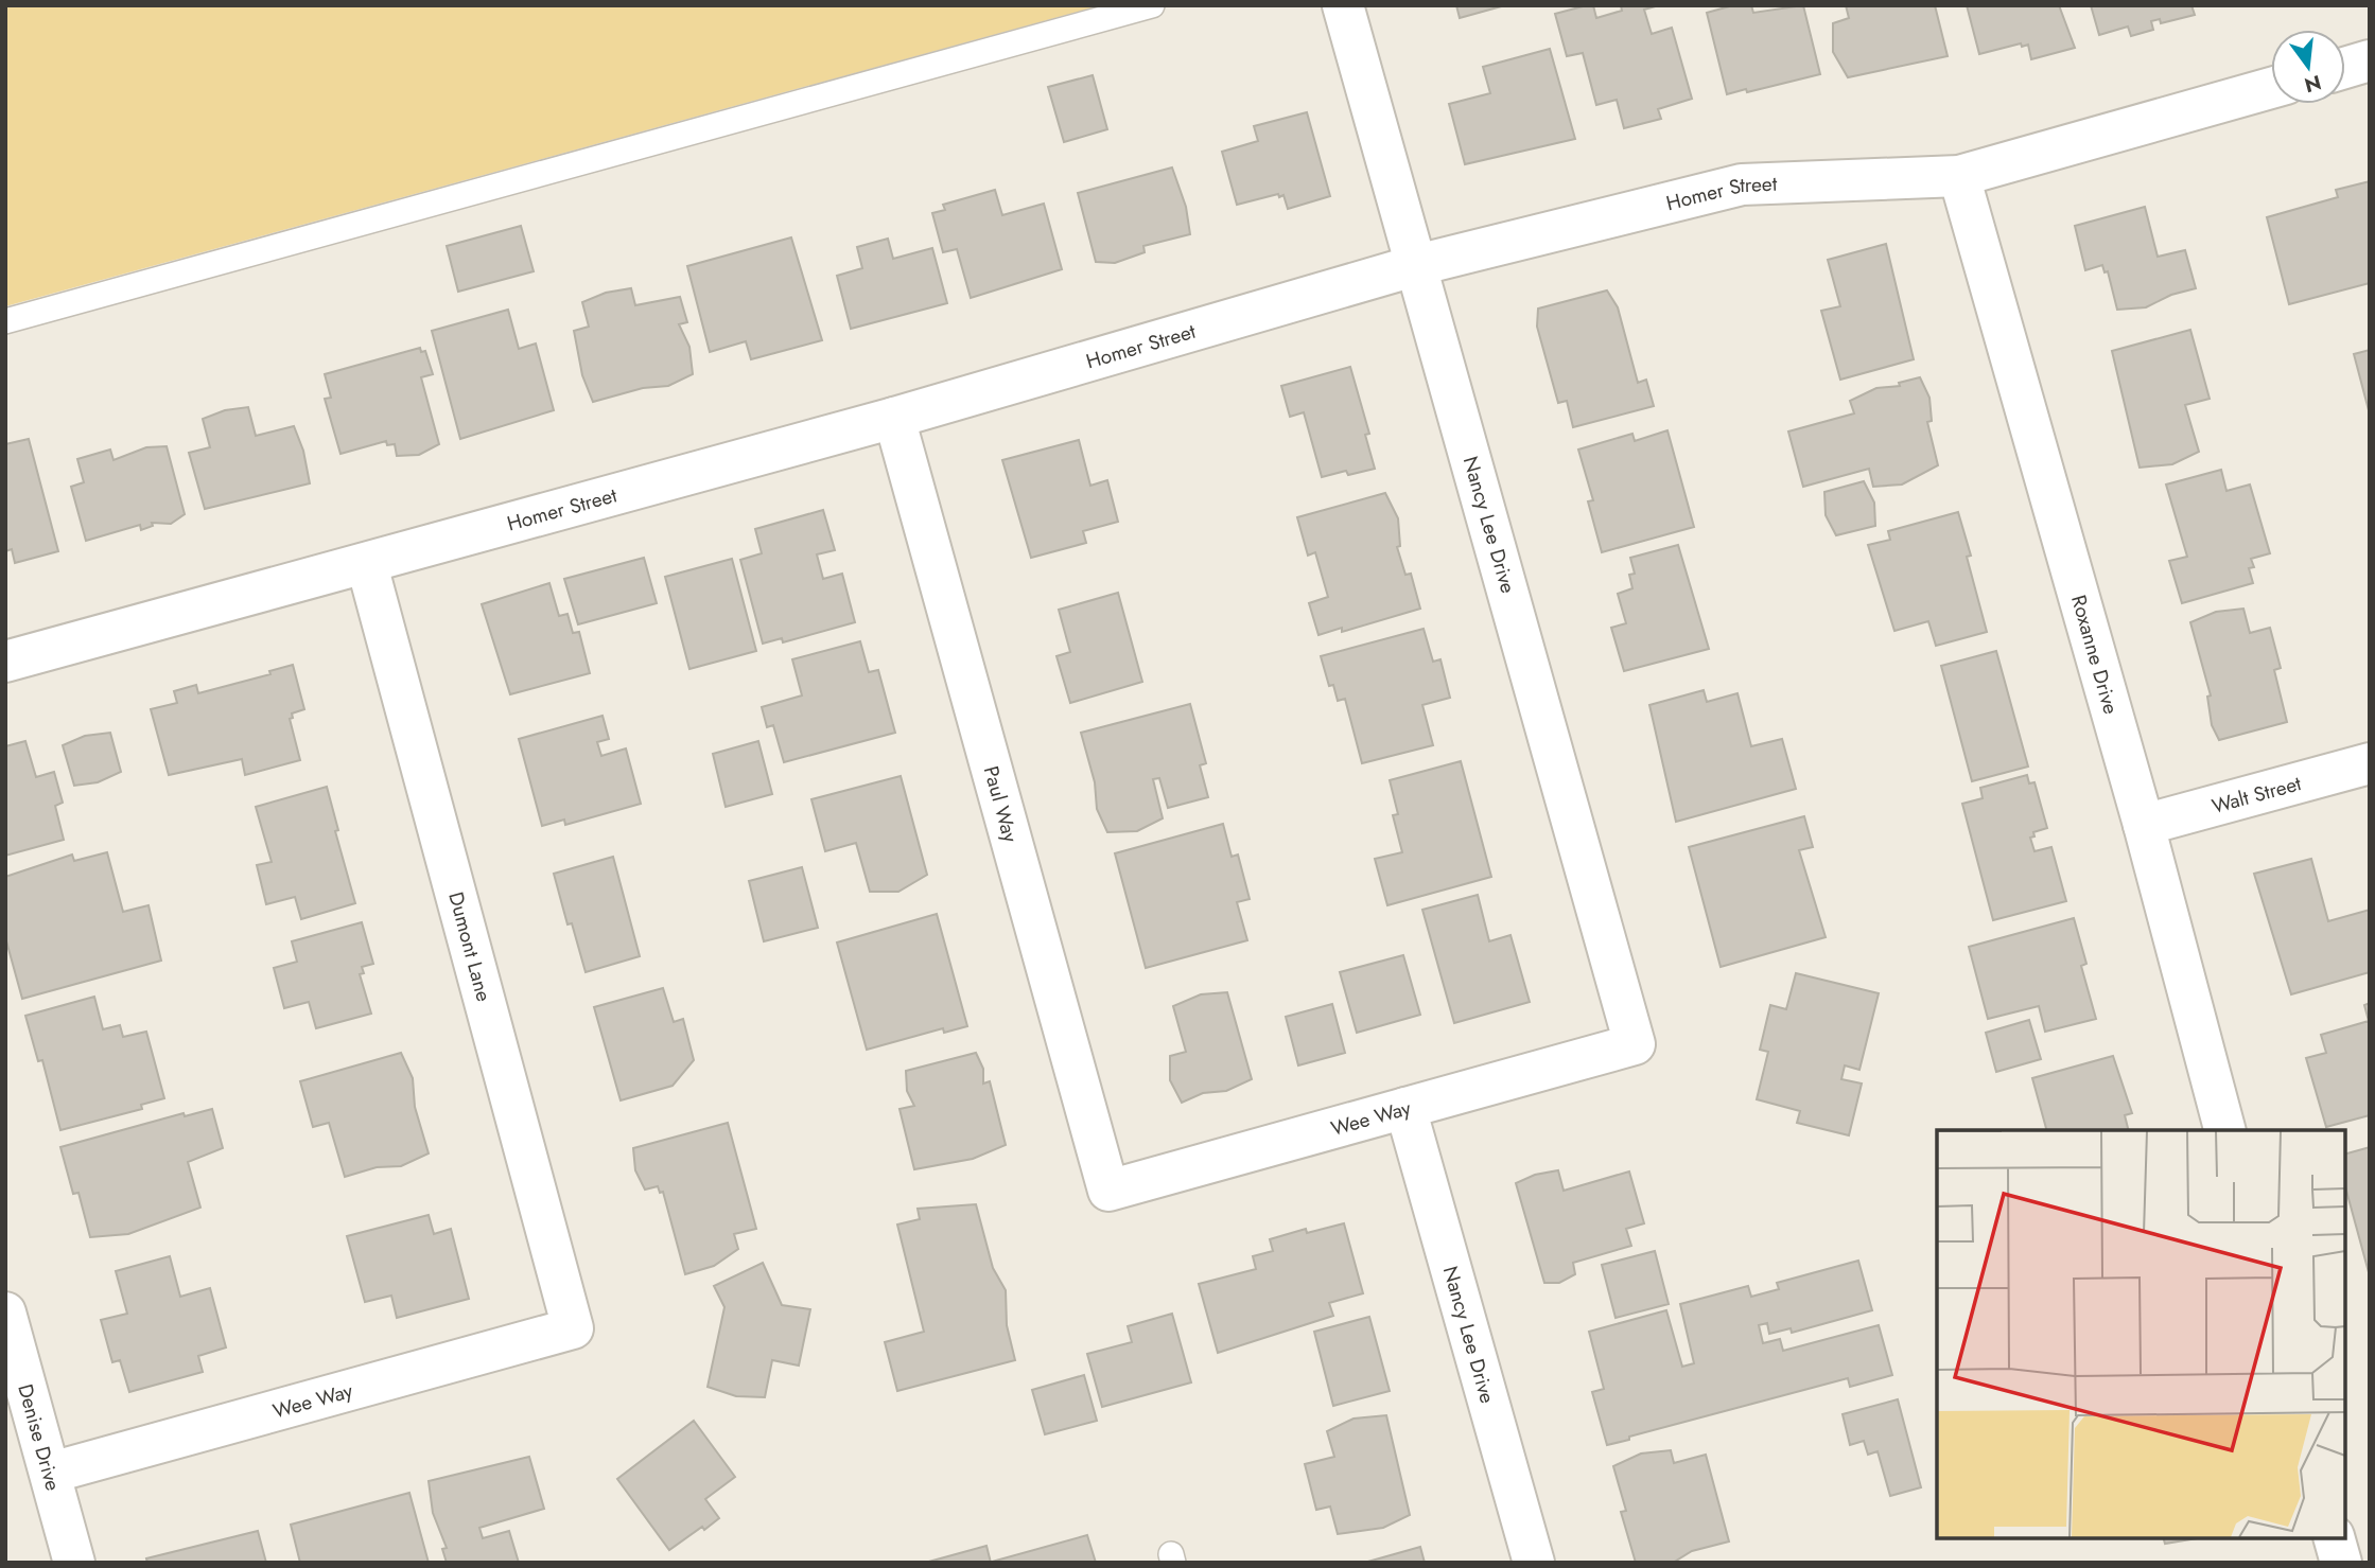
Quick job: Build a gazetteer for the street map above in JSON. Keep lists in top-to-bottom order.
{
  "streets": {
    "street": [
      "Homer Street",
      "Nancy Lee Drive",
      "Roxanne Drive",
      "Walt Street",
      "Paul Way",
      "Dumont Lane",
      "Wee Way",
      "Denise Drive"
    ]
  },
  "crossings": [
    ["Homer Street", "Nancy Lee Drive"],
    ["Homer Street", "Roxanne Drive"],
    ["Homer Street", "Paul Way"],
    ["Homer Street", "Dumont Lane"],
    ["Nancy Lee Drive", "Wee Way"],
    ["Roxanne Drive", "Walt Street"],
    ["Paul Way", "Wee Way"],
    ["Dumont Lane", "Wee Way"],
    ["Wee Way", "Denise Drive"]
  ],
  "north": "bottom"
}
